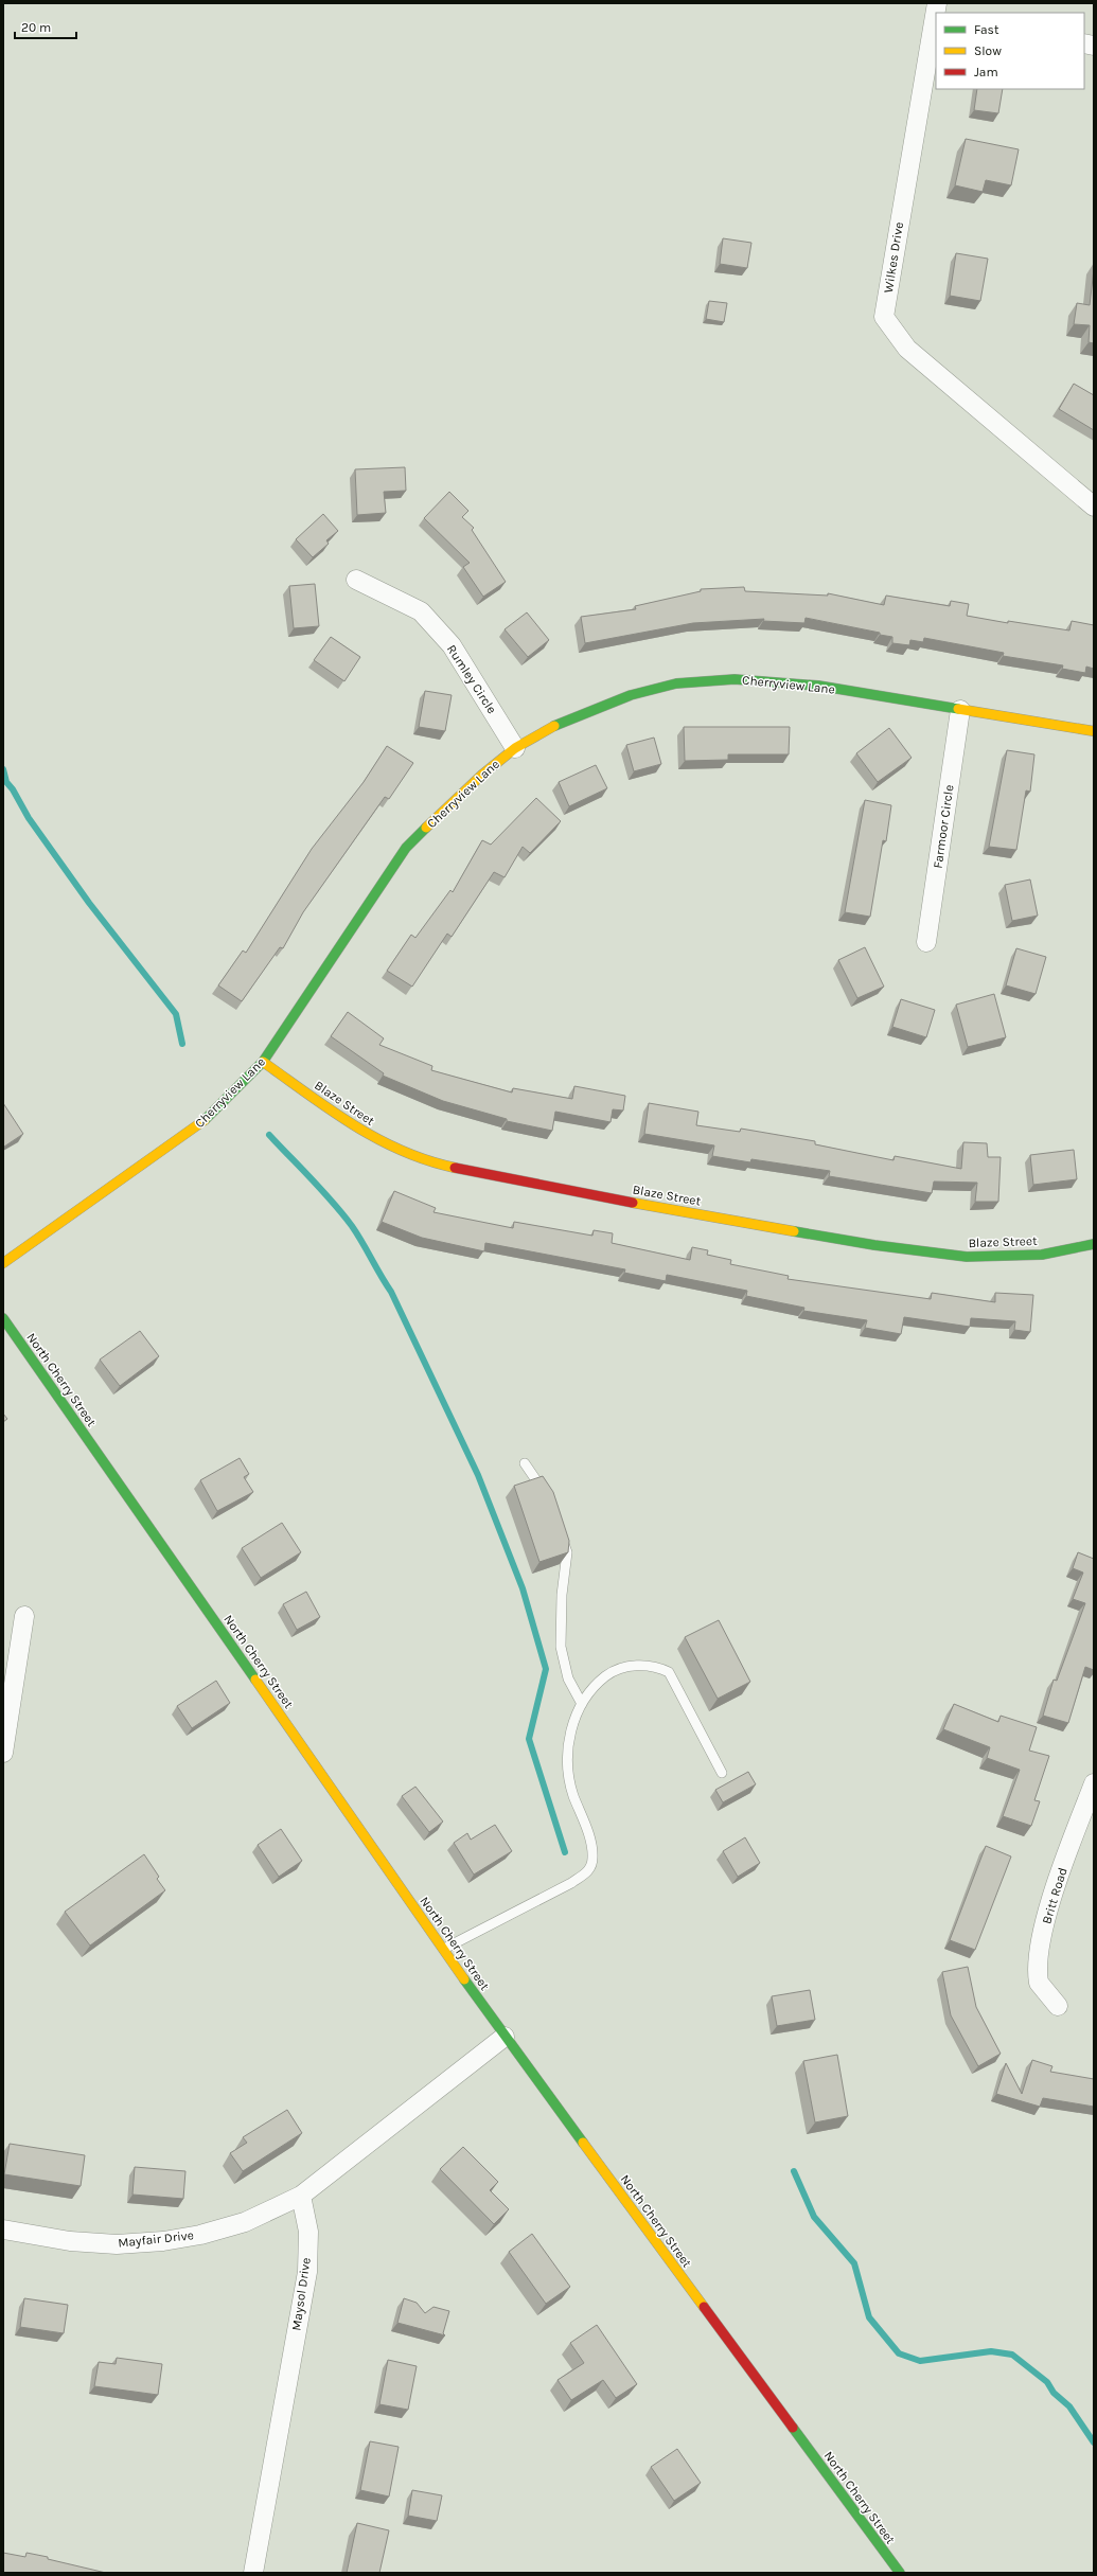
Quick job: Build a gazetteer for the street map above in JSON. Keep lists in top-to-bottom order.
{
  "streets": {
    "street": [
      "Wilkes Drive",
      "Rumley Circle",
      "Cherryview Lane",
      "Farmoor Circle",
      "Blaze Street",
      "North Cherry Street",
      "Britt Road",
      "Mayfair Drive",
      "Maysol Drive"
    ]
  },
  "crossings": [
    ["Rumley Circle", "Cherryview Lane"],
    ["Cherryview Lane", "Farmoor Circle"],
    ["Cherryview Lane", "Blaze Street"],
    ["Mayfair Drive", "Maysol Drive"]
  ],
  "legend": ["Fast", "Slow", "Jam"],
  "scale_bar": "20 m"
}
